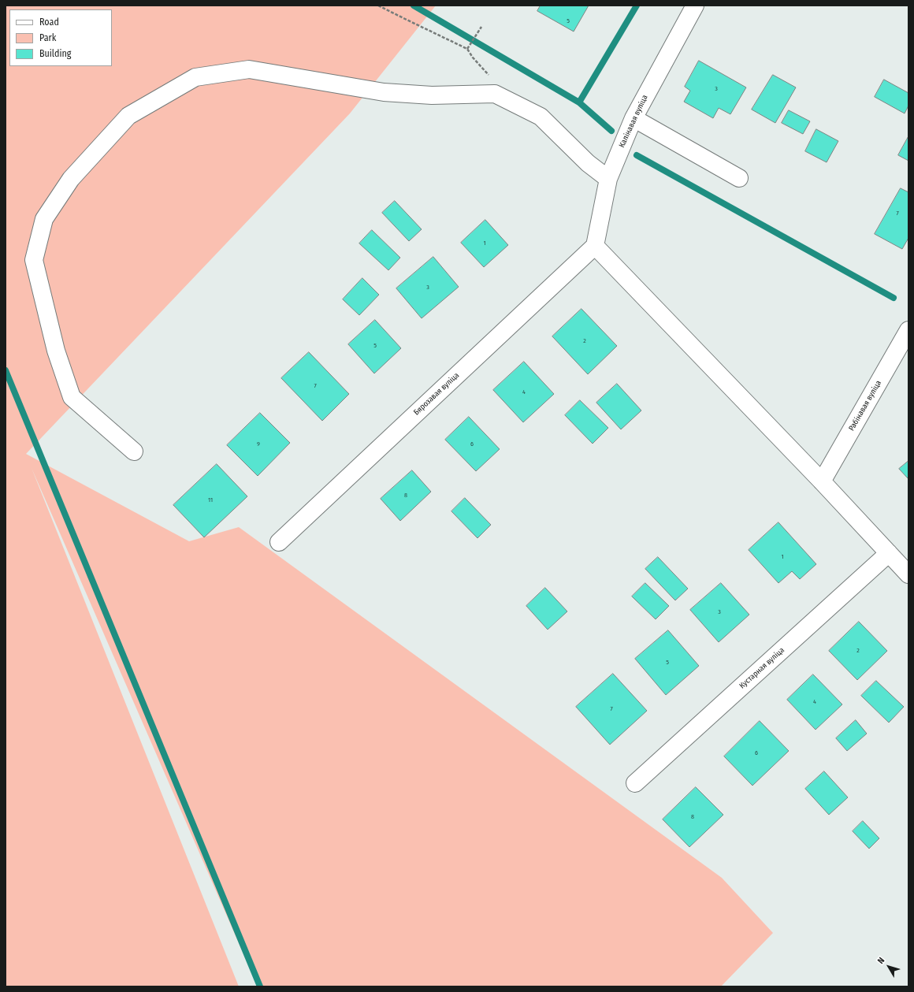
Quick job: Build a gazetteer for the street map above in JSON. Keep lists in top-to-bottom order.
{
  "streets": {
    "street": [
      "Калінавая вуліца",
      "Бярозавая вуліца",
      "Рабінавая вуліца",
      "Кустарная вуліца"
    ]
  },
  "crossings": [
    ["Калінавая вуліца", "Бярозавая вуліца"]
  ],
  "house_numbers": [
    "5",
    "3",
    "7",
    "1",
    "3",
    "2",
    "5",
    "7",
    "4",
    "9",
    "6",
    "8",
    "11",
    "1",
    "3",
    "2",
    "5",
    "4",
    "7",
    "6",
    "8"
  ],
  "legend": ["Road", "Park", "Building"],
  "north": "top left"
}
